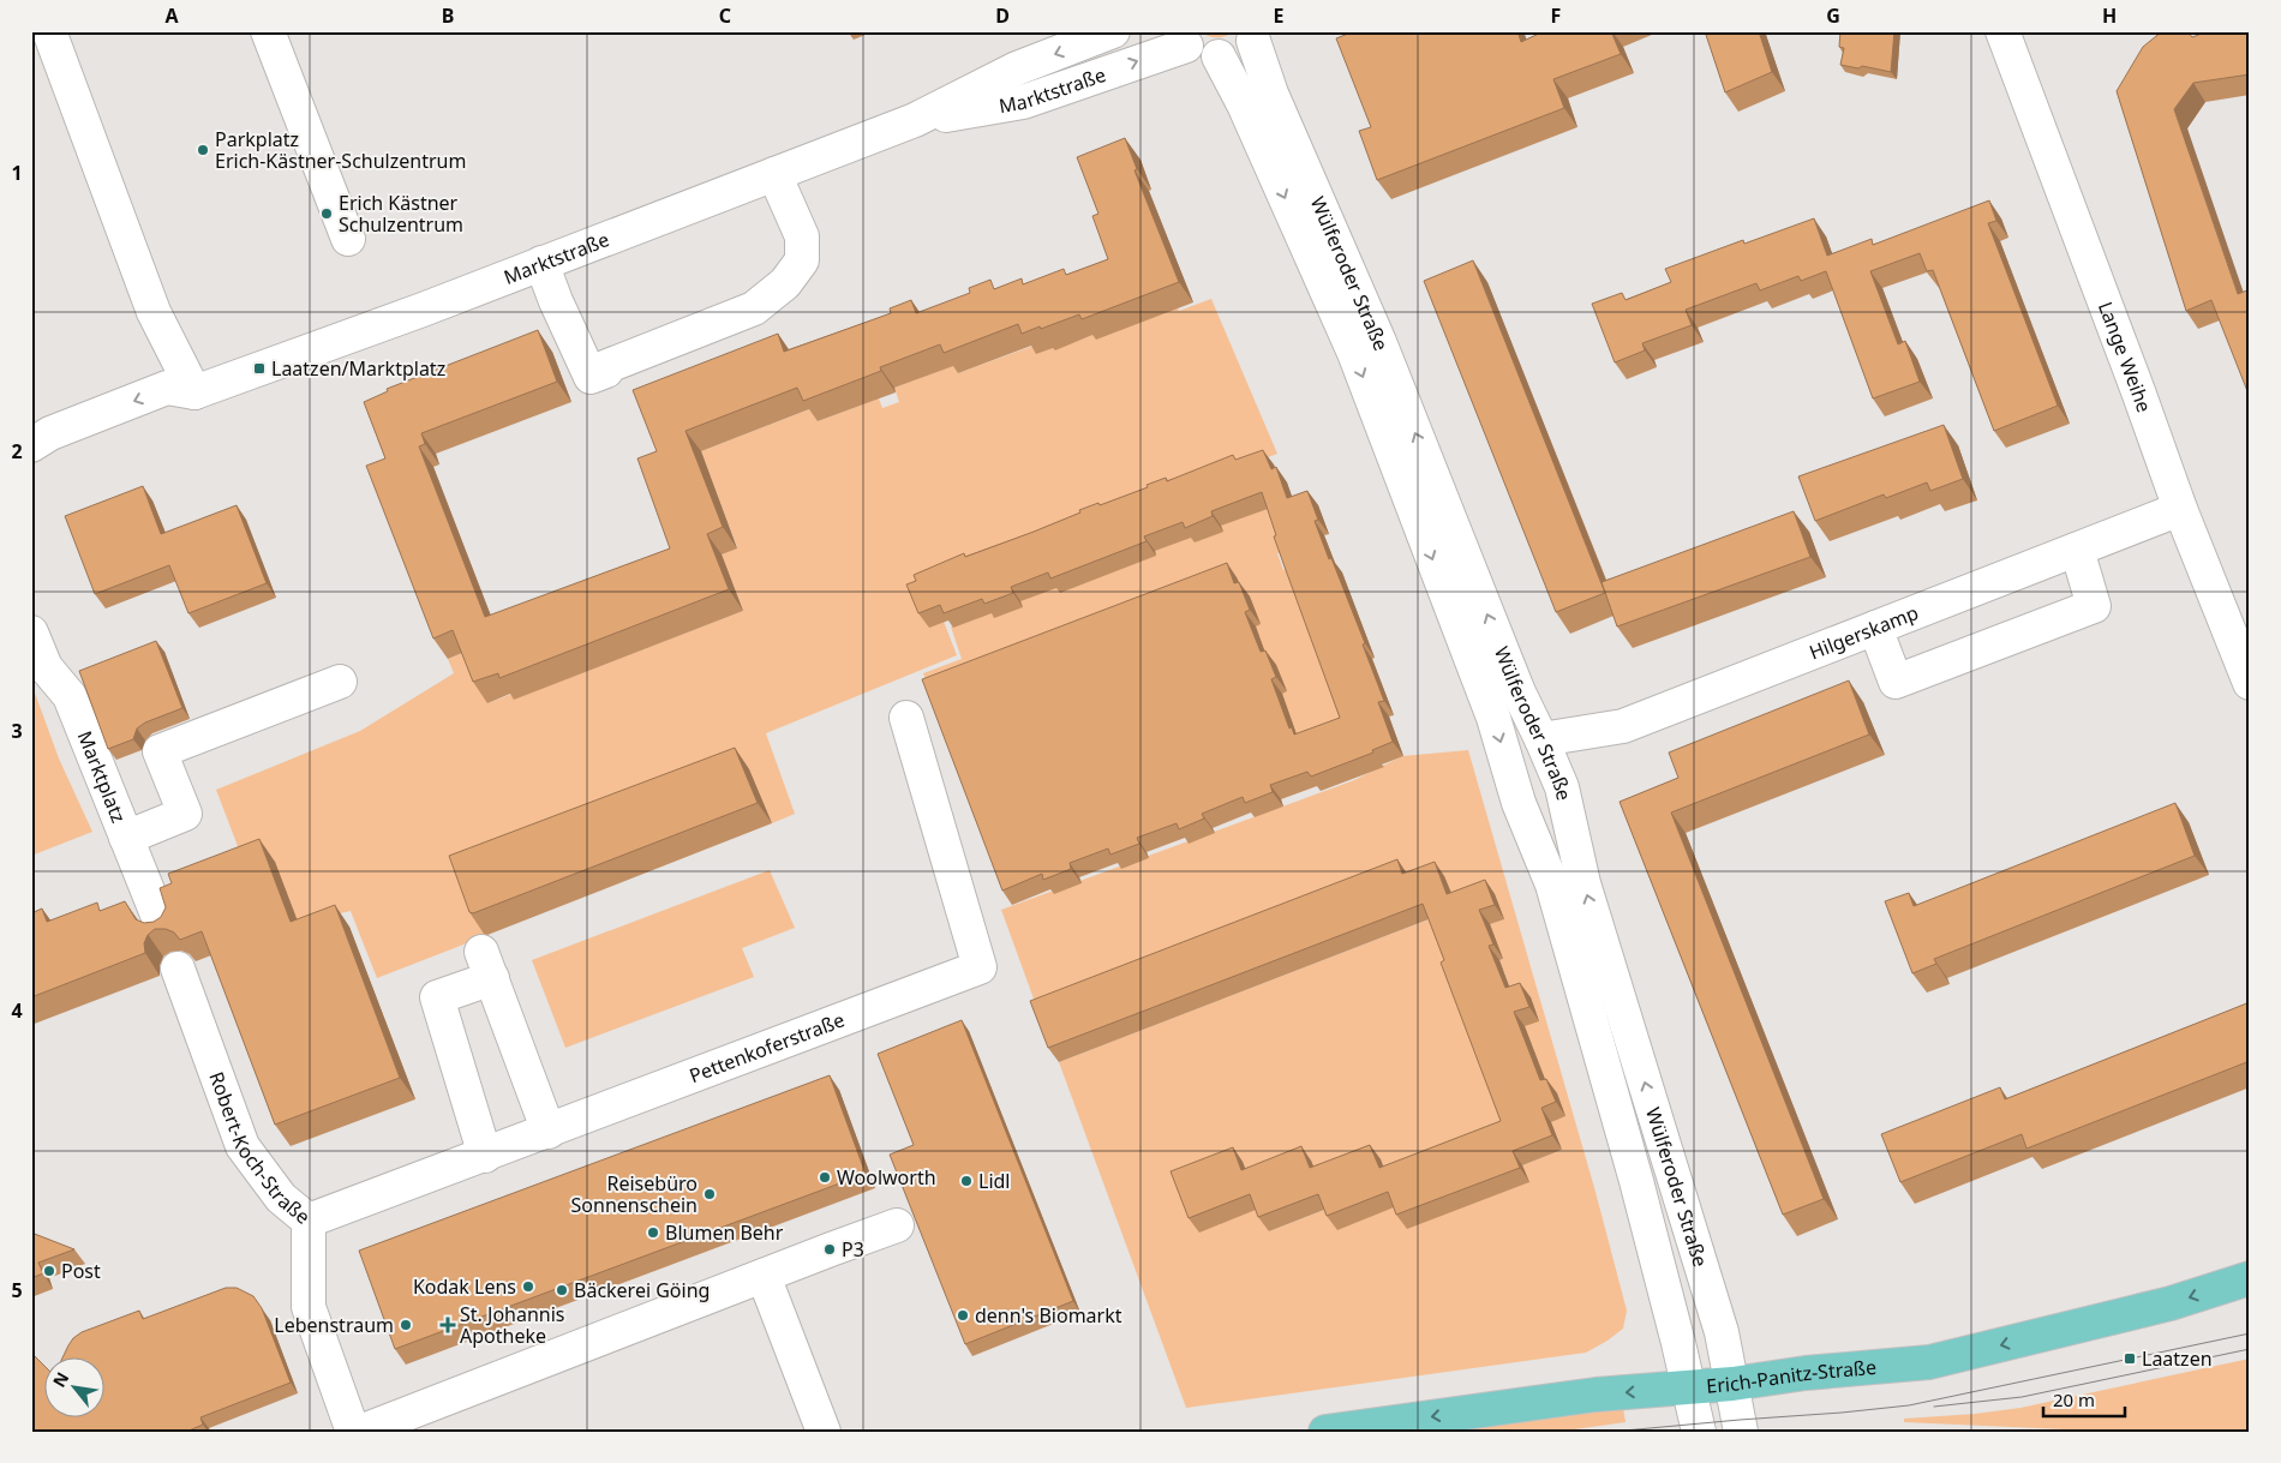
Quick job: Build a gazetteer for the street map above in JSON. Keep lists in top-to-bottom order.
{
  "streets": {
    "main road": ["Erich-Panitz-Straße"],
    "street": [
      "Marktstraße",
      "Wülferoder Straße",
      "Lange Weihe",
      "Hilgerskamp",
      "Marktplatz",
      "Pettenkoferstraße",
      "Robert-Koch-Straße"
    ]
  },
  "crossings": [
    ["Wülferoder Straße", "Hilgerskamp"],
    ["Wülferoder Straße", "Erich-Panitz-Straße"],
    ["Lange Weihe", "Hilgerskamp"],
    ["Pettenkoferstraße", "Robert-Koch-Straße"]
  ],
  "one_way": ["Erich-Panitz-Straße"],
  "places": {
    "other": [
      "Parkplatz Erich-Kästner-Schulzentrum",
      "Erich Kästner Schulzentrum",
      "Woolworth",
      "Lidl",
      "Reisebüro Sonnenschein",
      "Blumen Behr",
      "P3",
      "Post",
      "Kodak Lens",
      "Bäckerei Göing",
      "denn's Biomarkt",
      "Lebenstraum"
    ],
    "transit": ["Laatzen/Marktplatz", "Laatzen"],
    "health": ["St. Johannis Apotheke"]
  },
  "scale_bar": "20 m",
  "north": "top left",
  "grid": {
    "columns": [
      "A",
      "B",
      "C",
      "D",
      "E",
      "F",
      "G",
      "H"
    ],
    "rows": [
      "1",
      "2",
      "3",
      "4",
      "5"
    ]
  }
}
